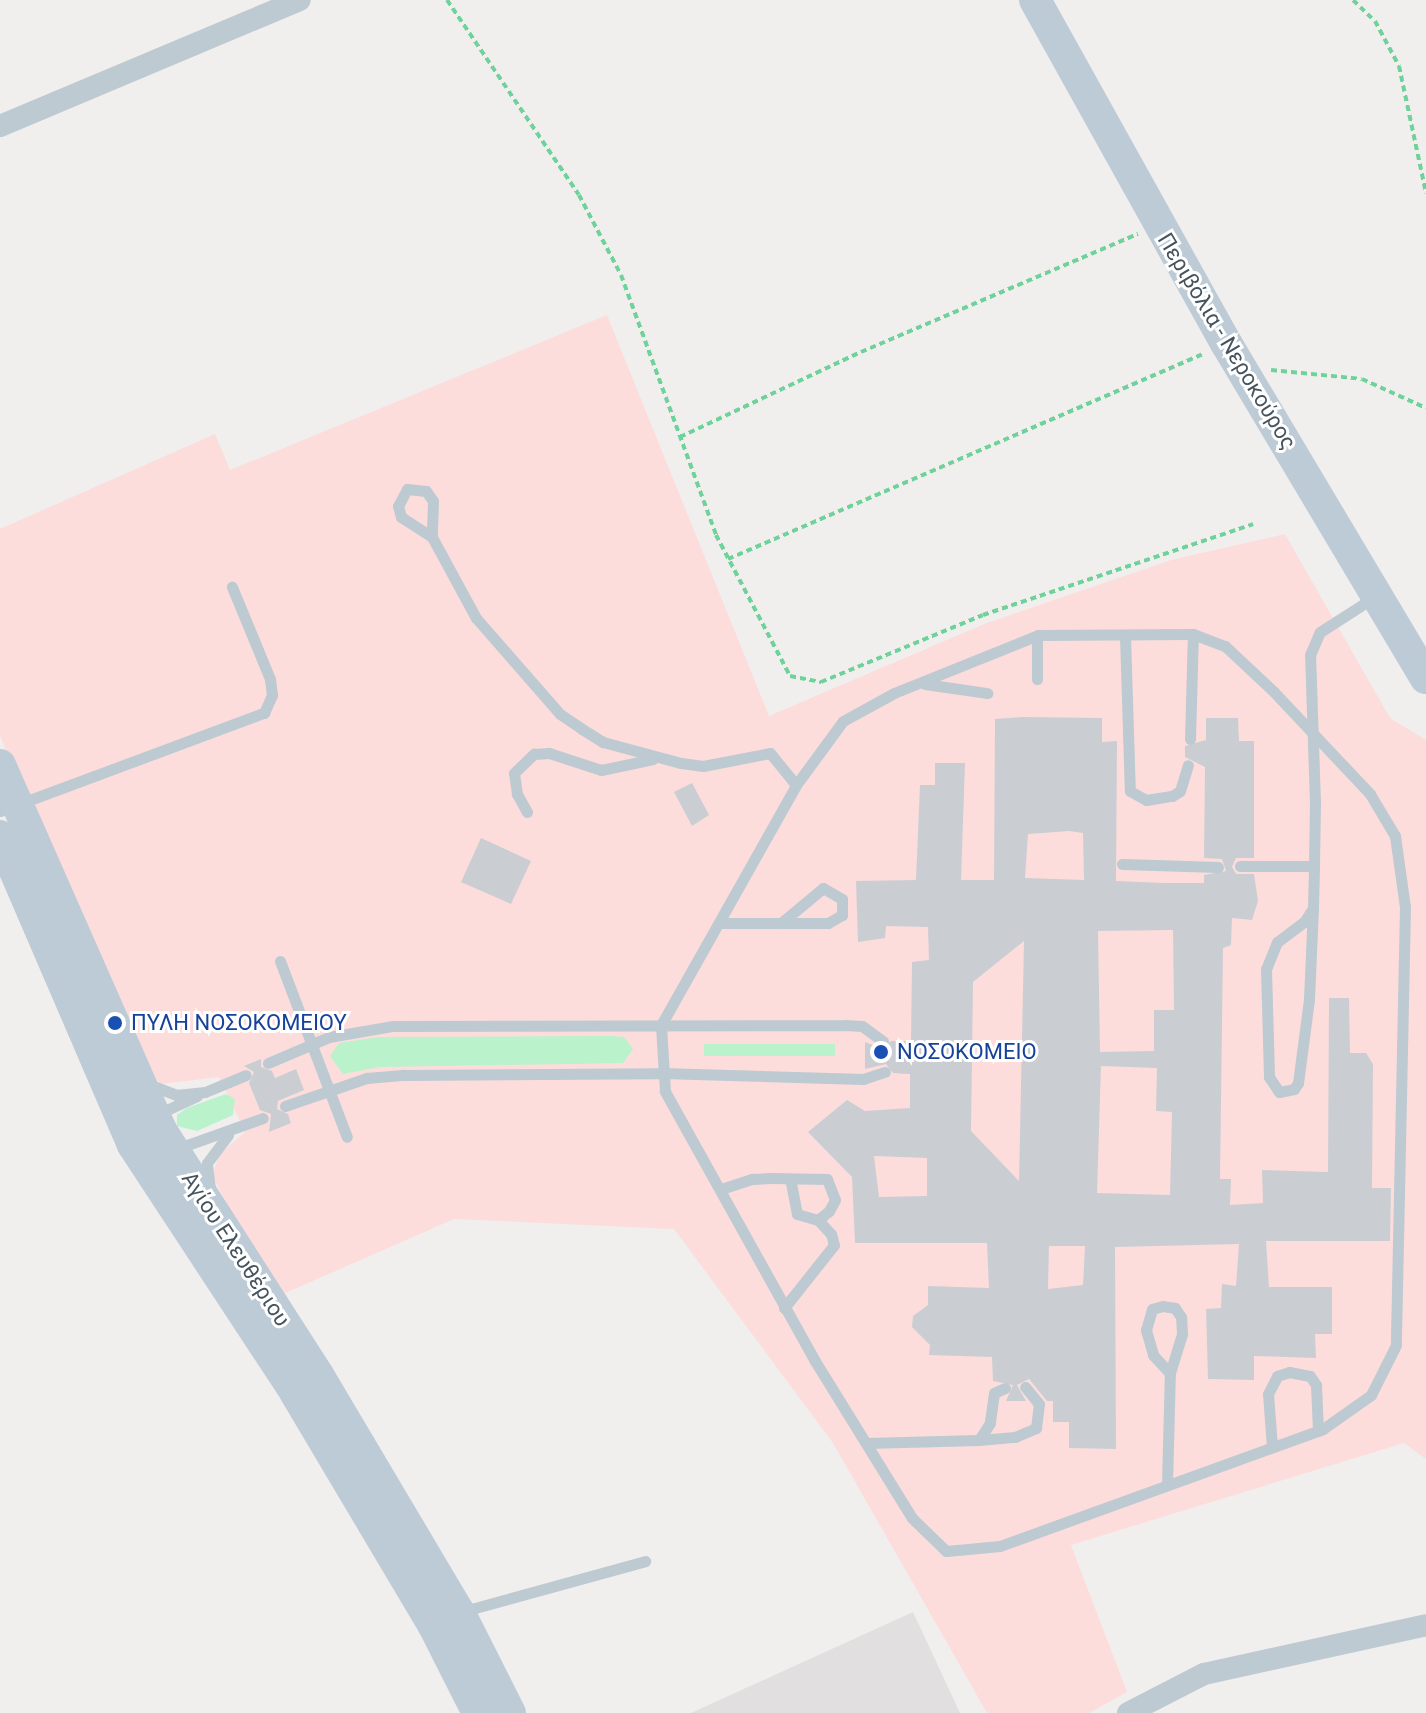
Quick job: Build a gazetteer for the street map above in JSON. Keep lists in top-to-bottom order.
{
  "streets": {
    "main road": ["Περιβόλια - Νεροκούρος", "Αγίου Ελευθέριου"]
  },
  "places": ["ΠΥΛΗ ΝΟΣΟΚΟΜΕΙΟΥ", "ΝΟΣΟΚΟΜΕΙΟ"]
}
